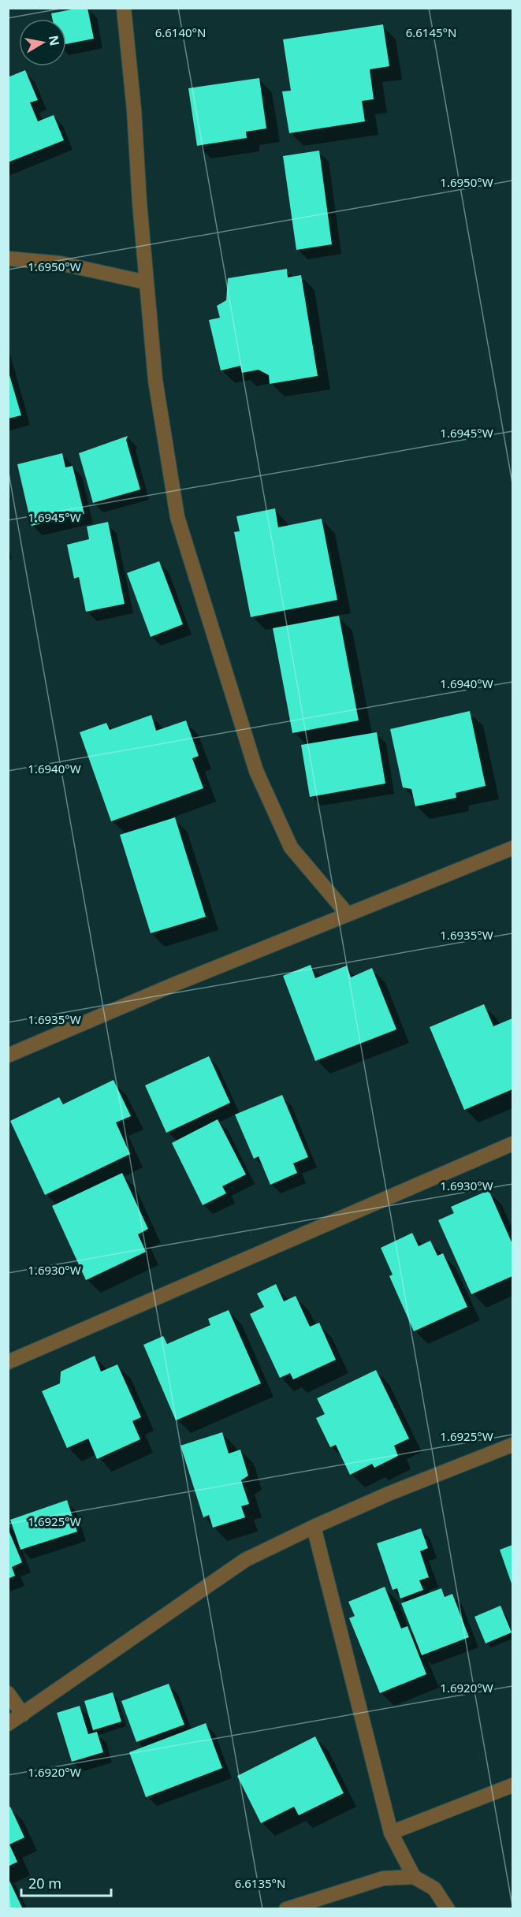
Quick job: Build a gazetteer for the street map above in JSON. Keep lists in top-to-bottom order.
{
  "scale_bar": "20 m",
  "north": "right",
  "coordinates": [
    "6.6140°N",
    "6.6145°N",
    "1.6950°W",
    "1.6945°W",
    "1.6940°W",
    "1.6935°W",
    "1.6930°W",
    "1.6925°W",
    "1.6920°W",
    "6.6135°N"
  ]
}
